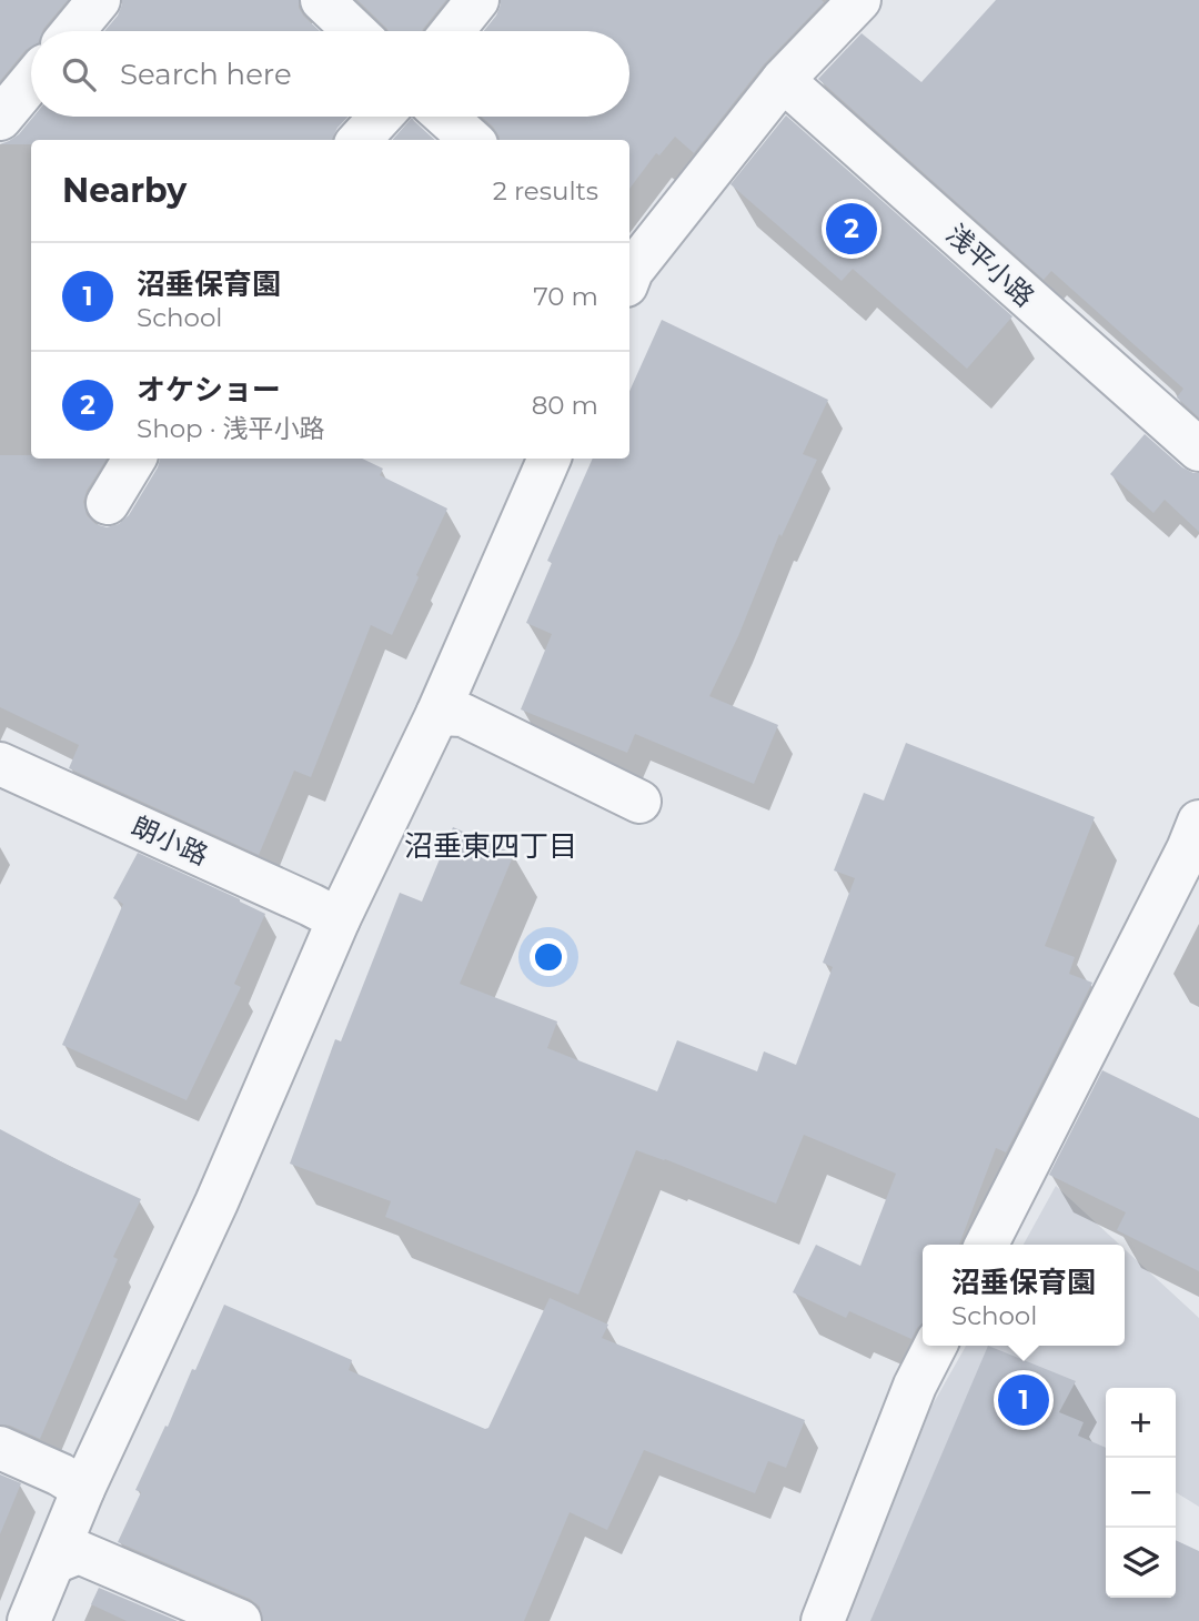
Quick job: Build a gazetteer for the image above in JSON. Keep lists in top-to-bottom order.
{
  "streets": {
    "street": ["浅平小路", "朗小路"]
  },
  "districts": ["沼垂東四丁目"],
  "page": {
    "search": "Search here",
    "heading": ["Nearby", "2 results"],
    "pins": ["2", "1"],
    "list": [
      {
        "mark": "1",
        "name": "沼垂保育園",
        "note": "School",
        "value": "70 m"
      },
      {
        "mark": "2",
        "name": "オケショー",
        "note": "Shop · 浅平小路",
        "value": "80 m"
      }
    ],
    "popup": ["沼垂保育園", "School"],
    "map_buttons": ["+", "−"]
  }
}
